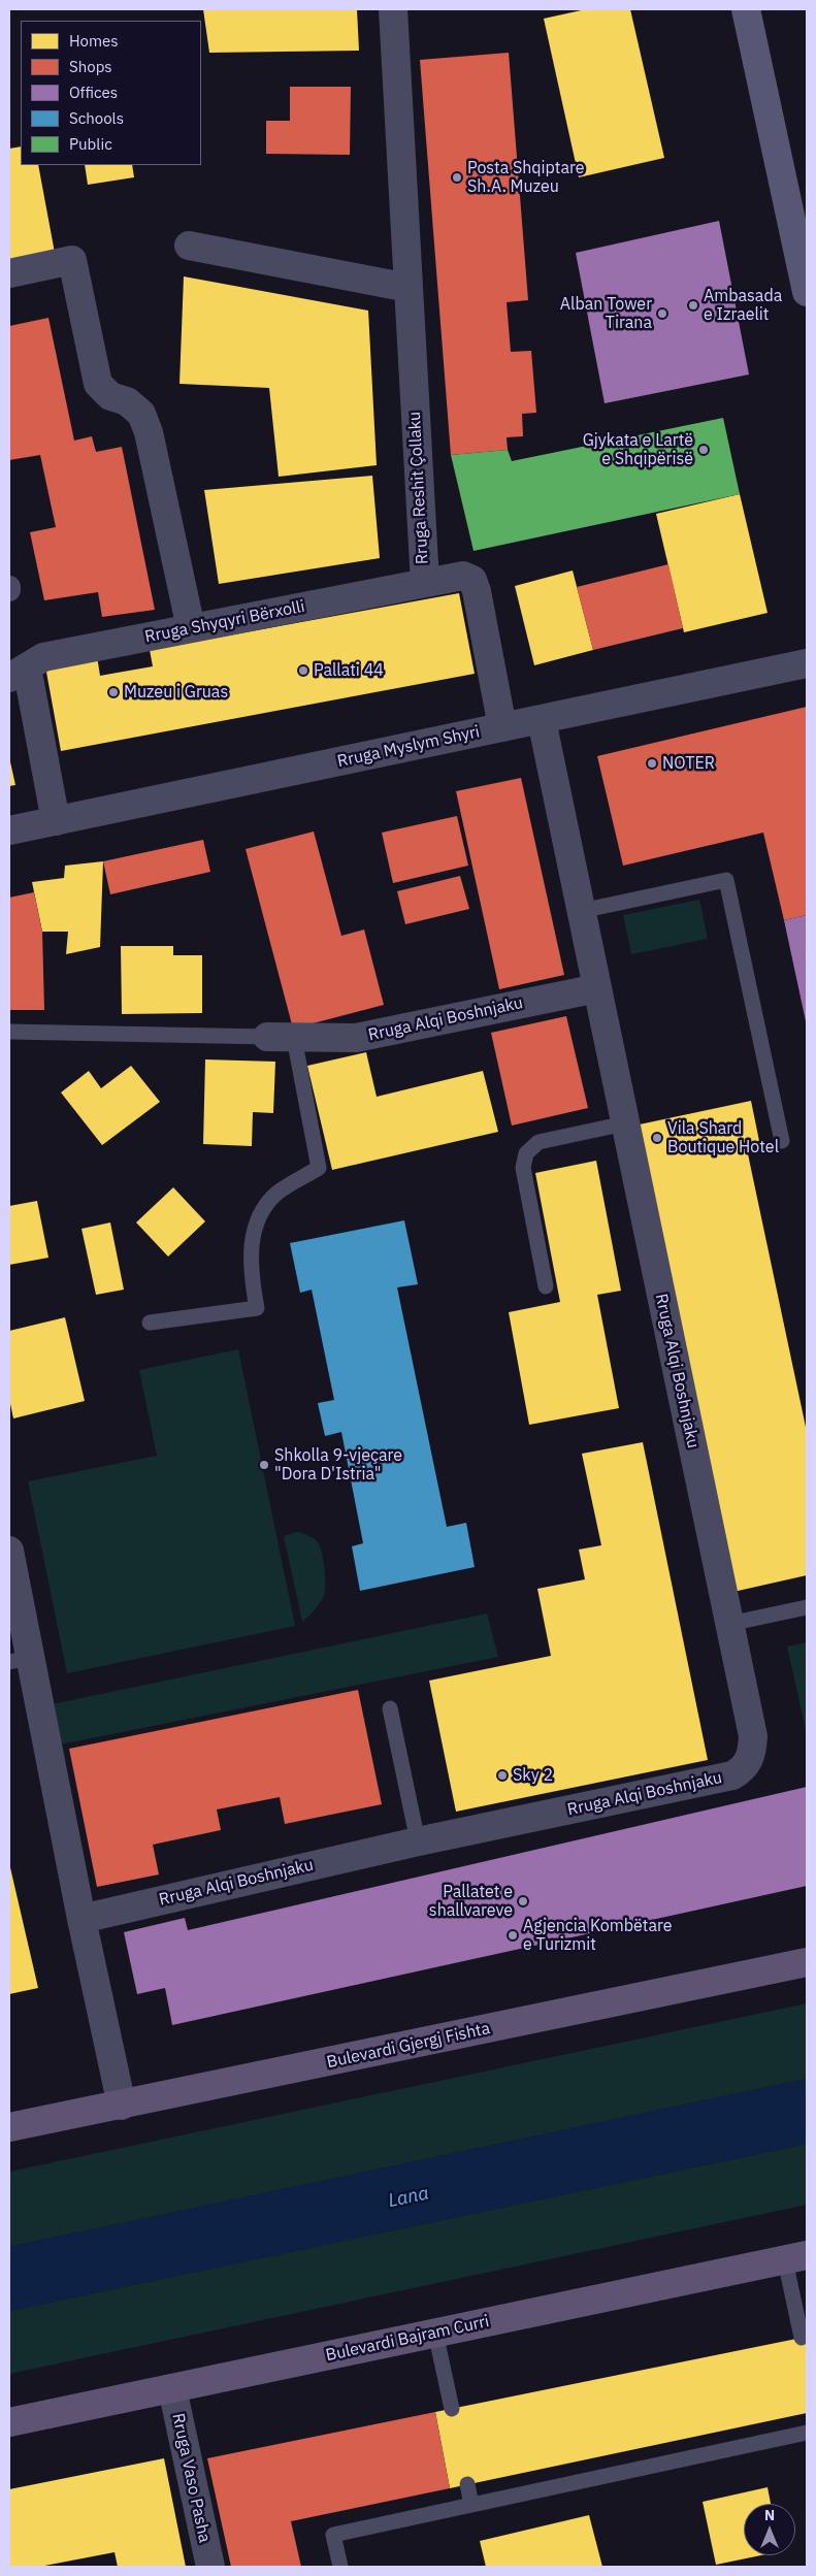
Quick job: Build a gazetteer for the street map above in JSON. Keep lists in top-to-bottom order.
{
  "streets": {
    "main road": ["Bulevardi Gjergj Fishta", "Bulevardi Bajram Curri"],
    "street": [
      "Rruga Reshit Çollaku",
      "Rruga Shyqyri Bërxolli",
      "Rruga Myslym Shyri",
      "Rruga Alqi Boshnjaku",
      "Rruga Vaso Pasha"
    ]
  },
  "crossings": [
    ["Rruga Reshit Çollaku", "Rruga Shyqyri Bërxolli"],
    ["Rruga Reshit Çollaku", "Rruga Myslym Shyri"],
    ["Rruga Shyqyri Bërxolli", "Rruga Myslym Shyri"],
    ["Rruga Myslym Shyri", "Rruga Alqi Boshnjaku"],
    ["Bulevardi Bajram Curri", "Rruga Vaso Pasha"]
  ],
  "water": ["Lana"],
  "places": [
    "Posta Shqiptare Sh.A. Muzeu",
    "Ambasada e Izraelit",
    "Alban Tower Tirana",
    "Gjykata e Lartë e Shqipërisë",
    "Pallati 44",
    "Muzeu i Gruas",
    "NOTER",
    "Vila Shard Boutique Hotel",
    "Shkolla 9-vjeçare \"Dora D'Istria\"",
    "Sky 2",
    "Pallatet e shallvareve",
    "Agjencia Kombëtare e Turizmit"
  ],
  "legend": [
    "Homes",
    "Shops",
    "Offices",
    "Schools",
    "Public"
  ],
  "north": "top"
}
